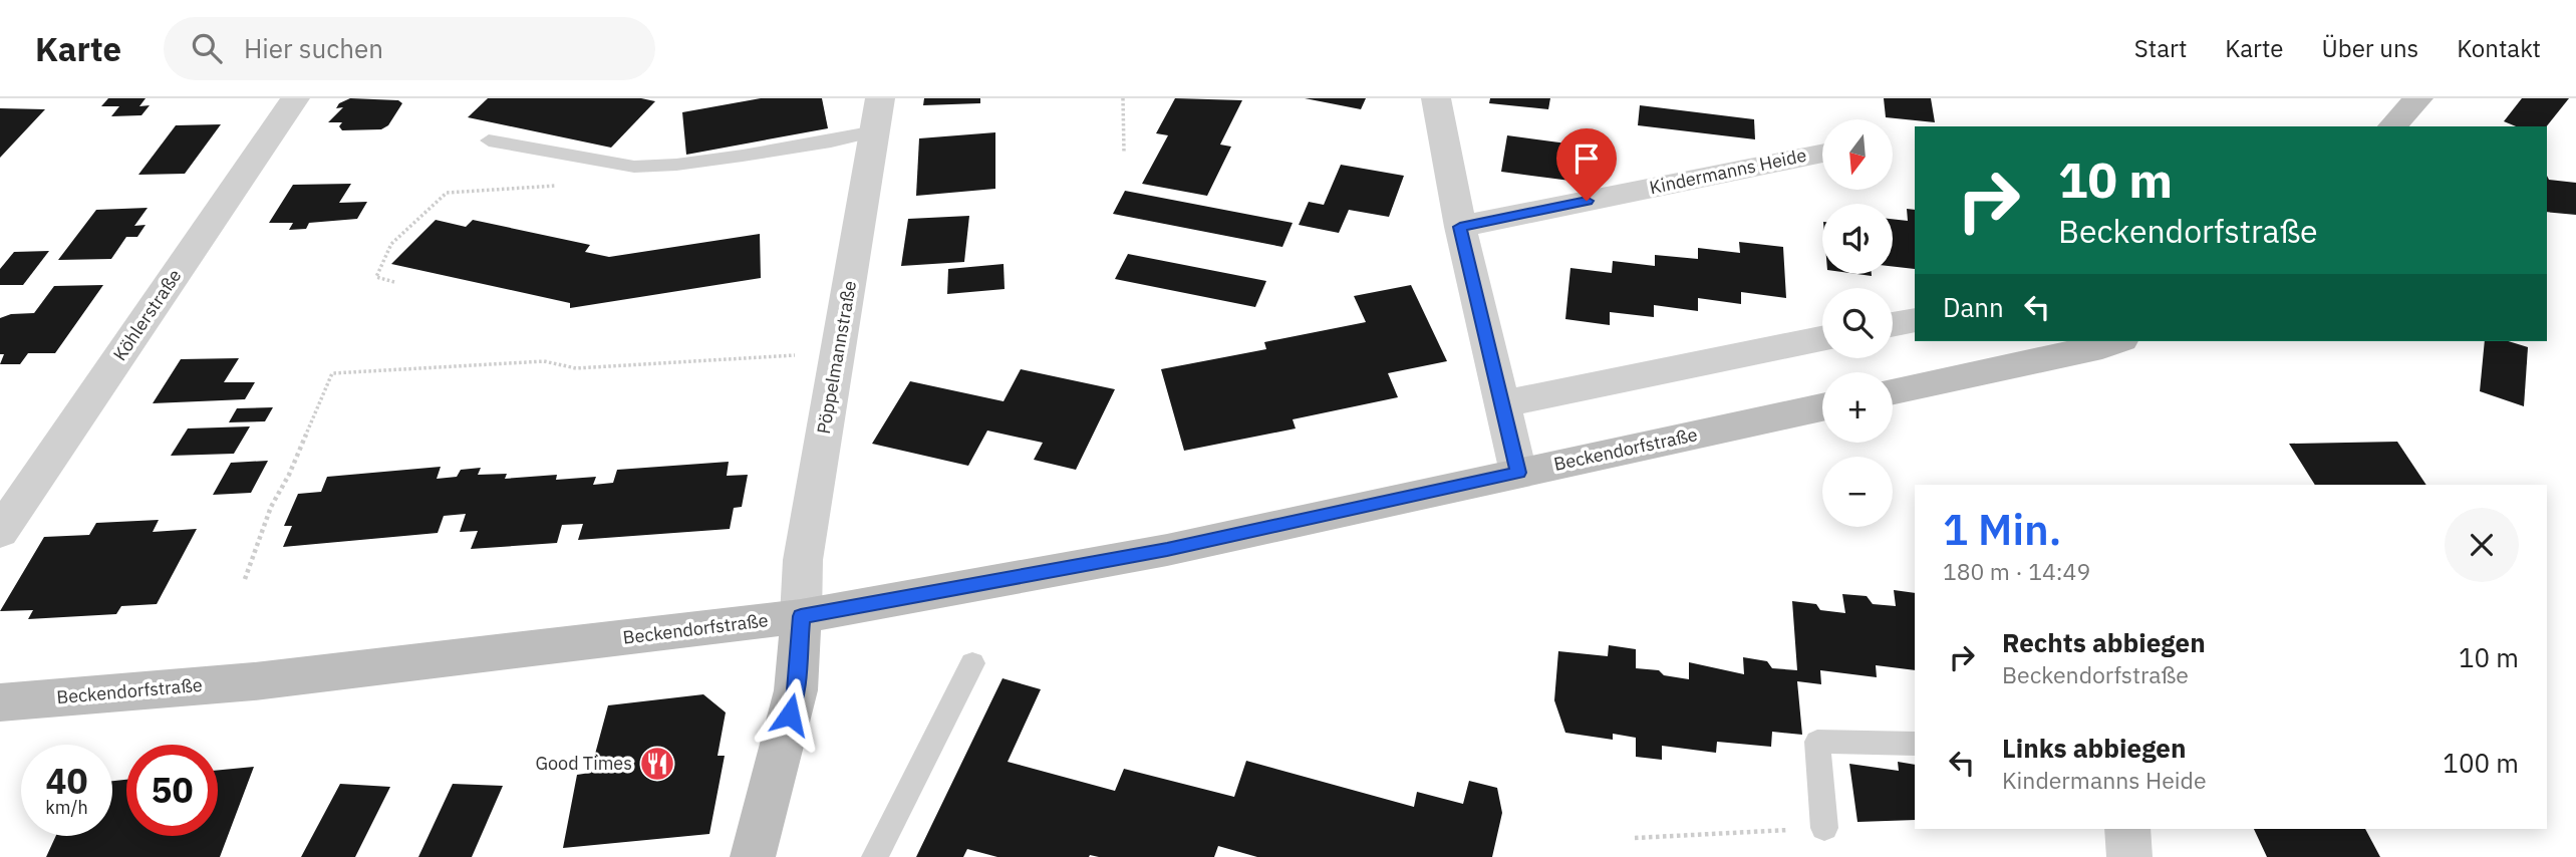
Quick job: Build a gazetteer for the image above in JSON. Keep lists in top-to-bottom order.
{
  "streets": {
    "street": [
      "Kindermanns Heide",
      "Köhlerstraße",
      "Pöppelmannstraße",
      "Beckendorfstraße"
    ]
  },
  "crossings": [
    ["Pöppelmannstraße", "Beckendorfstraße"]
  ],
  "places": {
    "restaurant": ["Good Times"]
  },
  "north": "bottom",
  "page": {
    "header": "Karte",
    "search": "Hier suchen",
    "nav": [
      "Start",
      "Karte",
      "Über uns",
      "Kontakt"
    ],
    "map_buttons": ["+", "−"],
    "turn": ["10 m", "Beckendorfstraße"],
    "then": "Dann",
    "heading": ["1 Min.", "180 m · 14:49"],
    "list": [
      {
        "name": "Rechts abbiegen",
        "note": "Beckendorfstraße",
        "value": "10 m"
      },
      {
        "name": "Links abbiegen",
        "note": "Kindermanns Heide",
        "value": "100 m"
      }
    ],
    "speed": "40 km/h",
    "limit": "50"
  }
}
